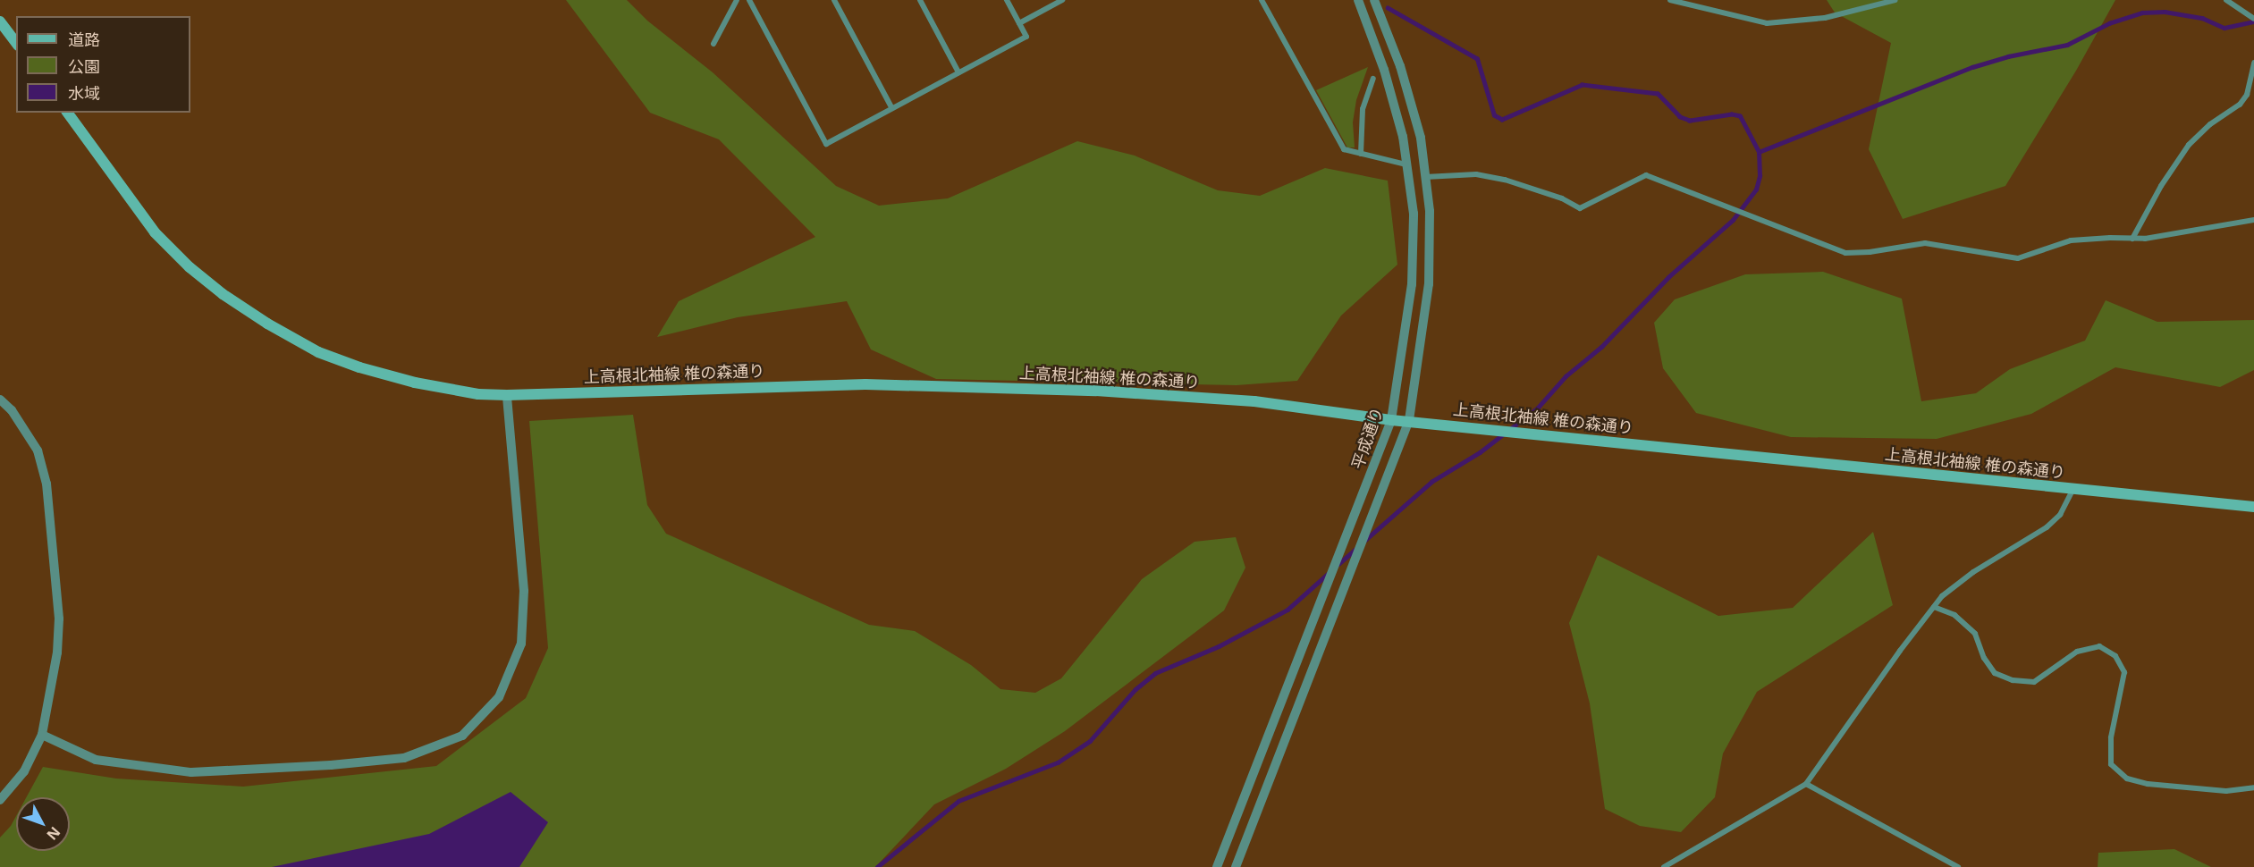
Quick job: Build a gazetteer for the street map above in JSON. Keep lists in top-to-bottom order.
{
  "streets": {
    "main road": ["上高根北袖線 椎の森通り"],
    "street": ["平成通り"]
  },
  "crossings": [
    ["上高根北袖線 椎の森通り", "平成通り"]
  ],
  "legend": ["道路", "公園", "水域"],
  "north": "bottom right"
}
